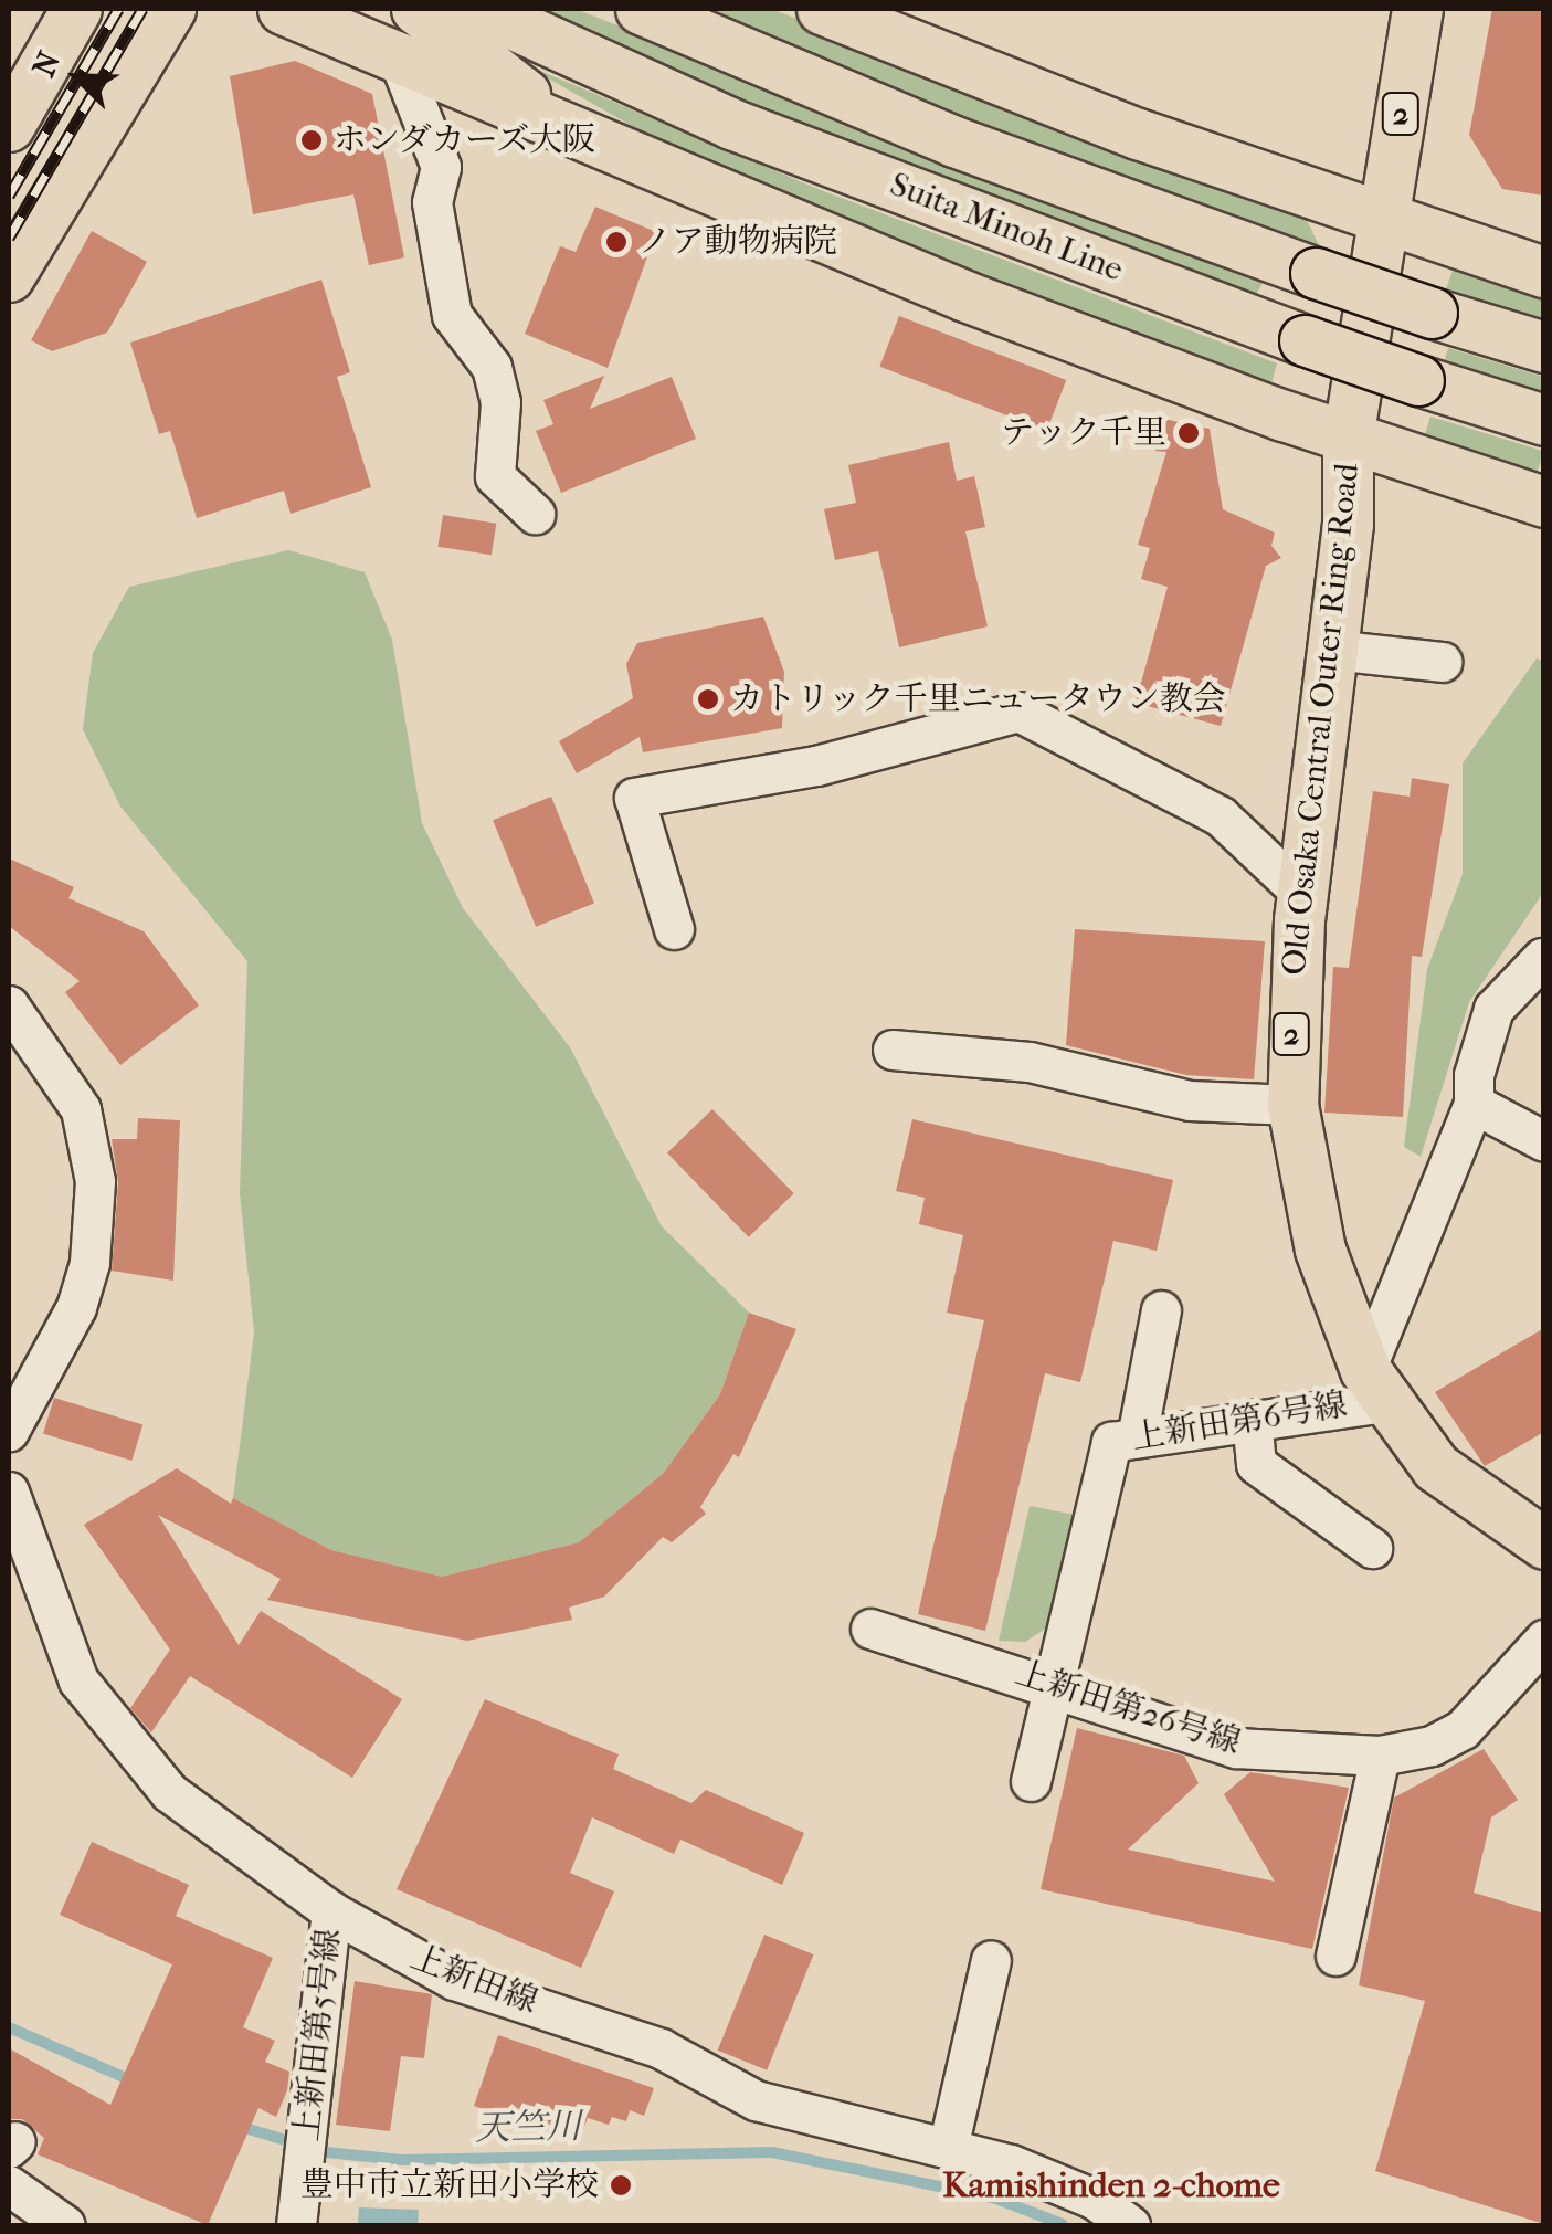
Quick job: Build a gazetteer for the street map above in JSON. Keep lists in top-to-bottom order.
{
  "streets": {
    "main road": ["2", "Suita Minoh Line", "Old Osaka Central Outer Ring Road"],
    "street": [
      "上新田第6号線",
      "上新田第26号線",
      "上新田線",
      "上新田第5号線"
    ]
  },
  "crossings": [
    ["Old Osaka Central Outer Ring Road", "上新田第6号線"],
    ["上新田第6号線", "上新田第26号線"],
    ["上新田線", "上新田第5号線"]
  ],
  "districts": ["Kamishinden 2-chome"],
  "water": ["天竺川"],
  "places": [
    "ホンダカーズ大阪",
    "ノア動物病院",
    "テック千里",
    "カトリック千里ニュータウン教会",
    "豊中市立新田小学校"
  ],
  "north": "top left"
}
